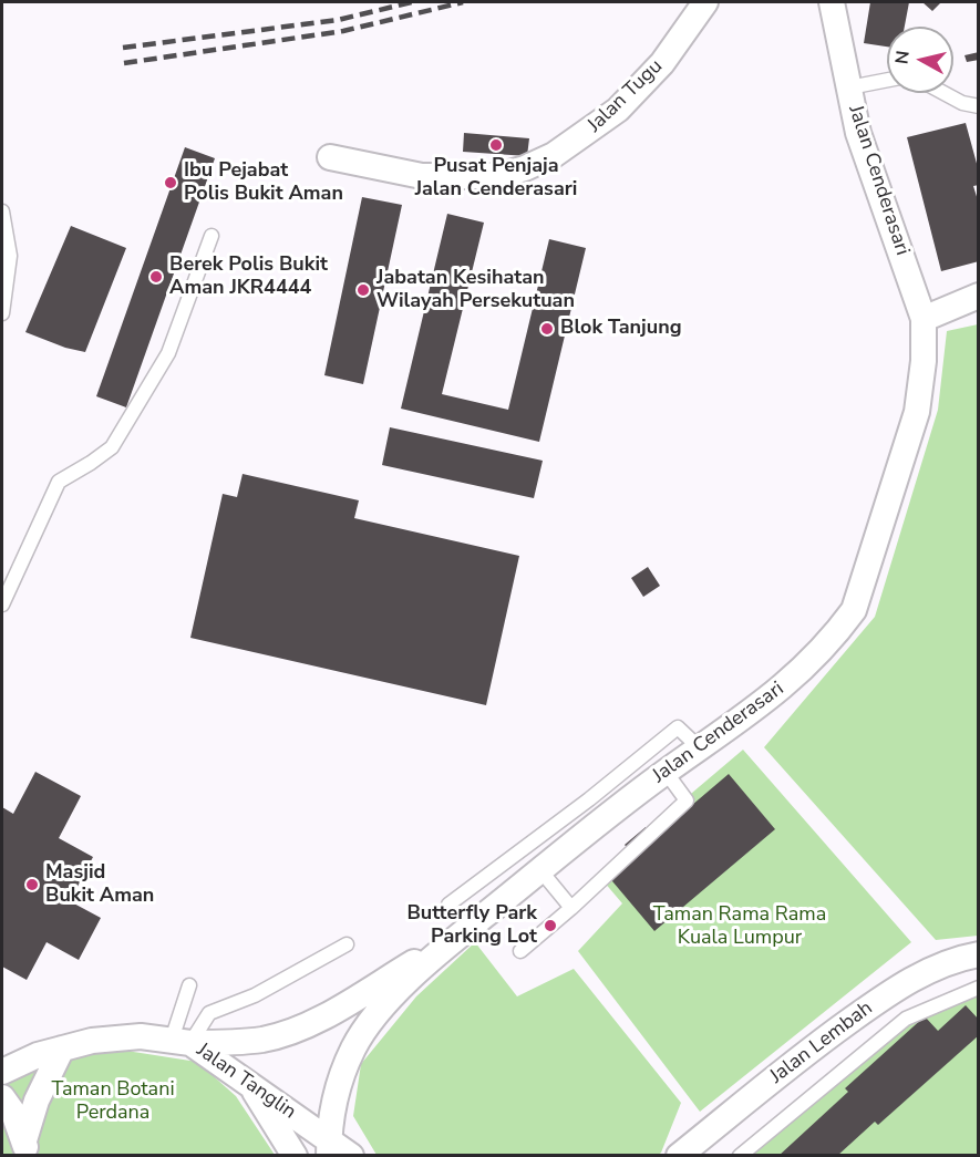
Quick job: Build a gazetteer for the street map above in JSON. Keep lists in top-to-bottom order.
{
  "streets": {
    "street": [
      "Jalan Tugu",
      "Jalan Cenderasari",
      "Jalan Lembah",
      "Jalan Tanglin"
    ]
  },
  "crossings": [
    ["Jalan Cenderasari", "Jalan Tanglin"]
  ],
  "parks": ["Taman Rama Rama Kuala Lumpur", "Taman Botani Perdana"],
  "places": [
    "Pusat Penjaja Jalan Cenderasari",
    "Ibu Pejabat Polis Bukit Aman",
    "Berek Polis Bukit Aman JKR4444",
    "Jabatan Kesihatan Wilayah Persekutuan",
    "Blok Tanjung",
    "Masjid Bukit Aman",
    "Butterfly Park Parking Lot"
  ],
  "north": "left"
}
